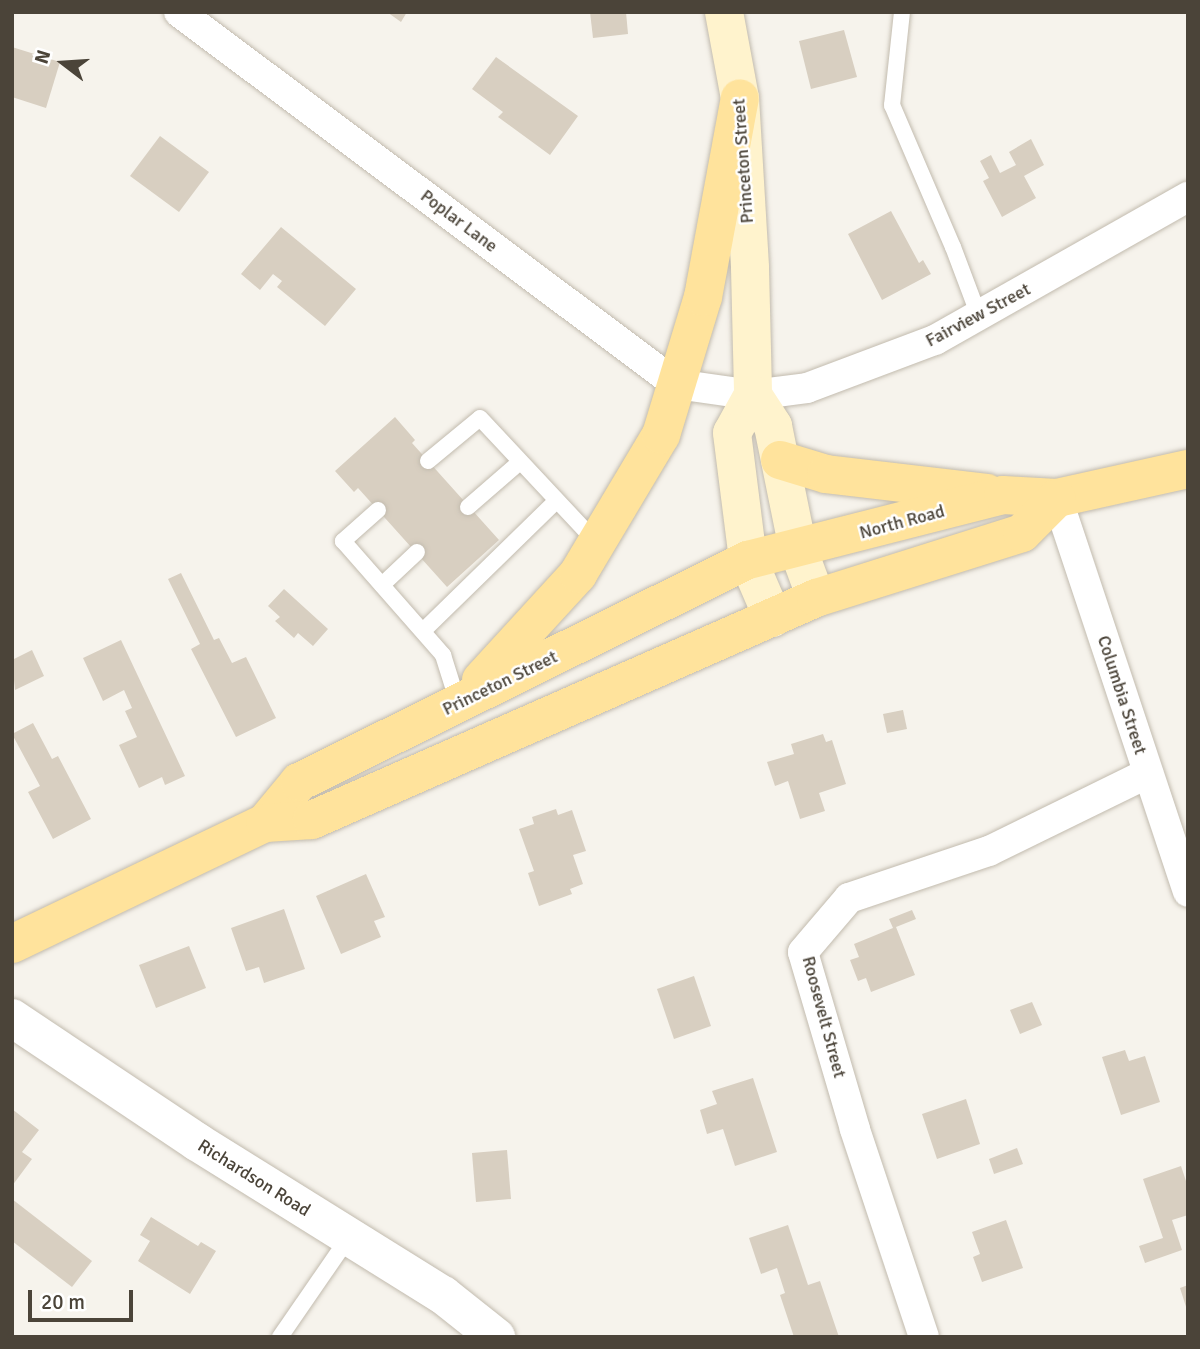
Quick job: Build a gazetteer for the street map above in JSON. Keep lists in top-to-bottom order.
{
  "streets": {
    "main road": ["Princeton Street", "North Road"],
    "street": [
      "Poplar Lane",
      "Fairview Street",
      "Columbia Street",
      "Roosevelt Street",
      "Richardson Road"
    ]
  },
  "crossings": [
    ["Princeton Street", "Poplar Lane"],
    ["Princeton Street", "Fairview Street"],
    ["Princeton Street", "North Road"],
    ["Poplar Lane", "Fairview Street"],
    ["North Road", "Columbia Street"],
    ["Columbia Street", "Roosevelt Street"]
  ],
  "scale_bar": "20 m",
  "north": "left"
}
